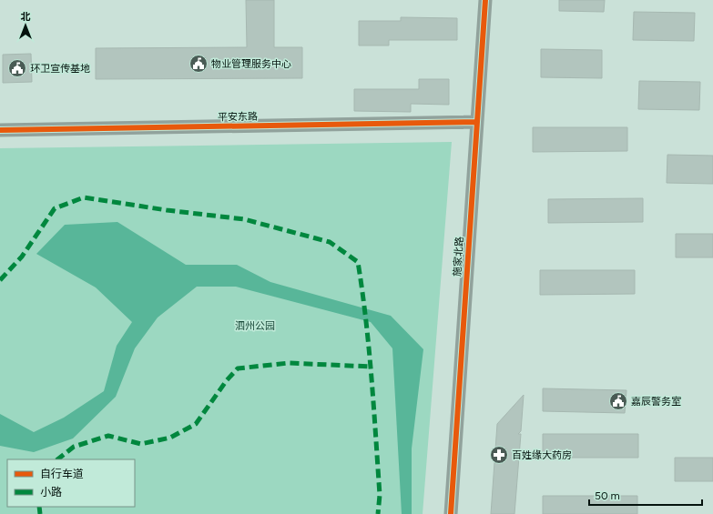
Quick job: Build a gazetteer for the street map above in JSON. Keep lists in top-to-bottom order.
{
  "streets": {
    "street": ["平安东路", "施家北路"]
  },
  "crossings": [
    ["平安东路", "施家北路"]
  ],
  "parks": ["泗州公园"],
  "places": {
    "public building": ["物业管理服务中心", "环卫宣传基地", "嘉辰警务室"],
    "pharmacy": ["百姓缘大药房"]
  },
  "legend": ["自行车道", "小路"],
  "scale_bar": "50 m",
  "north": "top"
}
